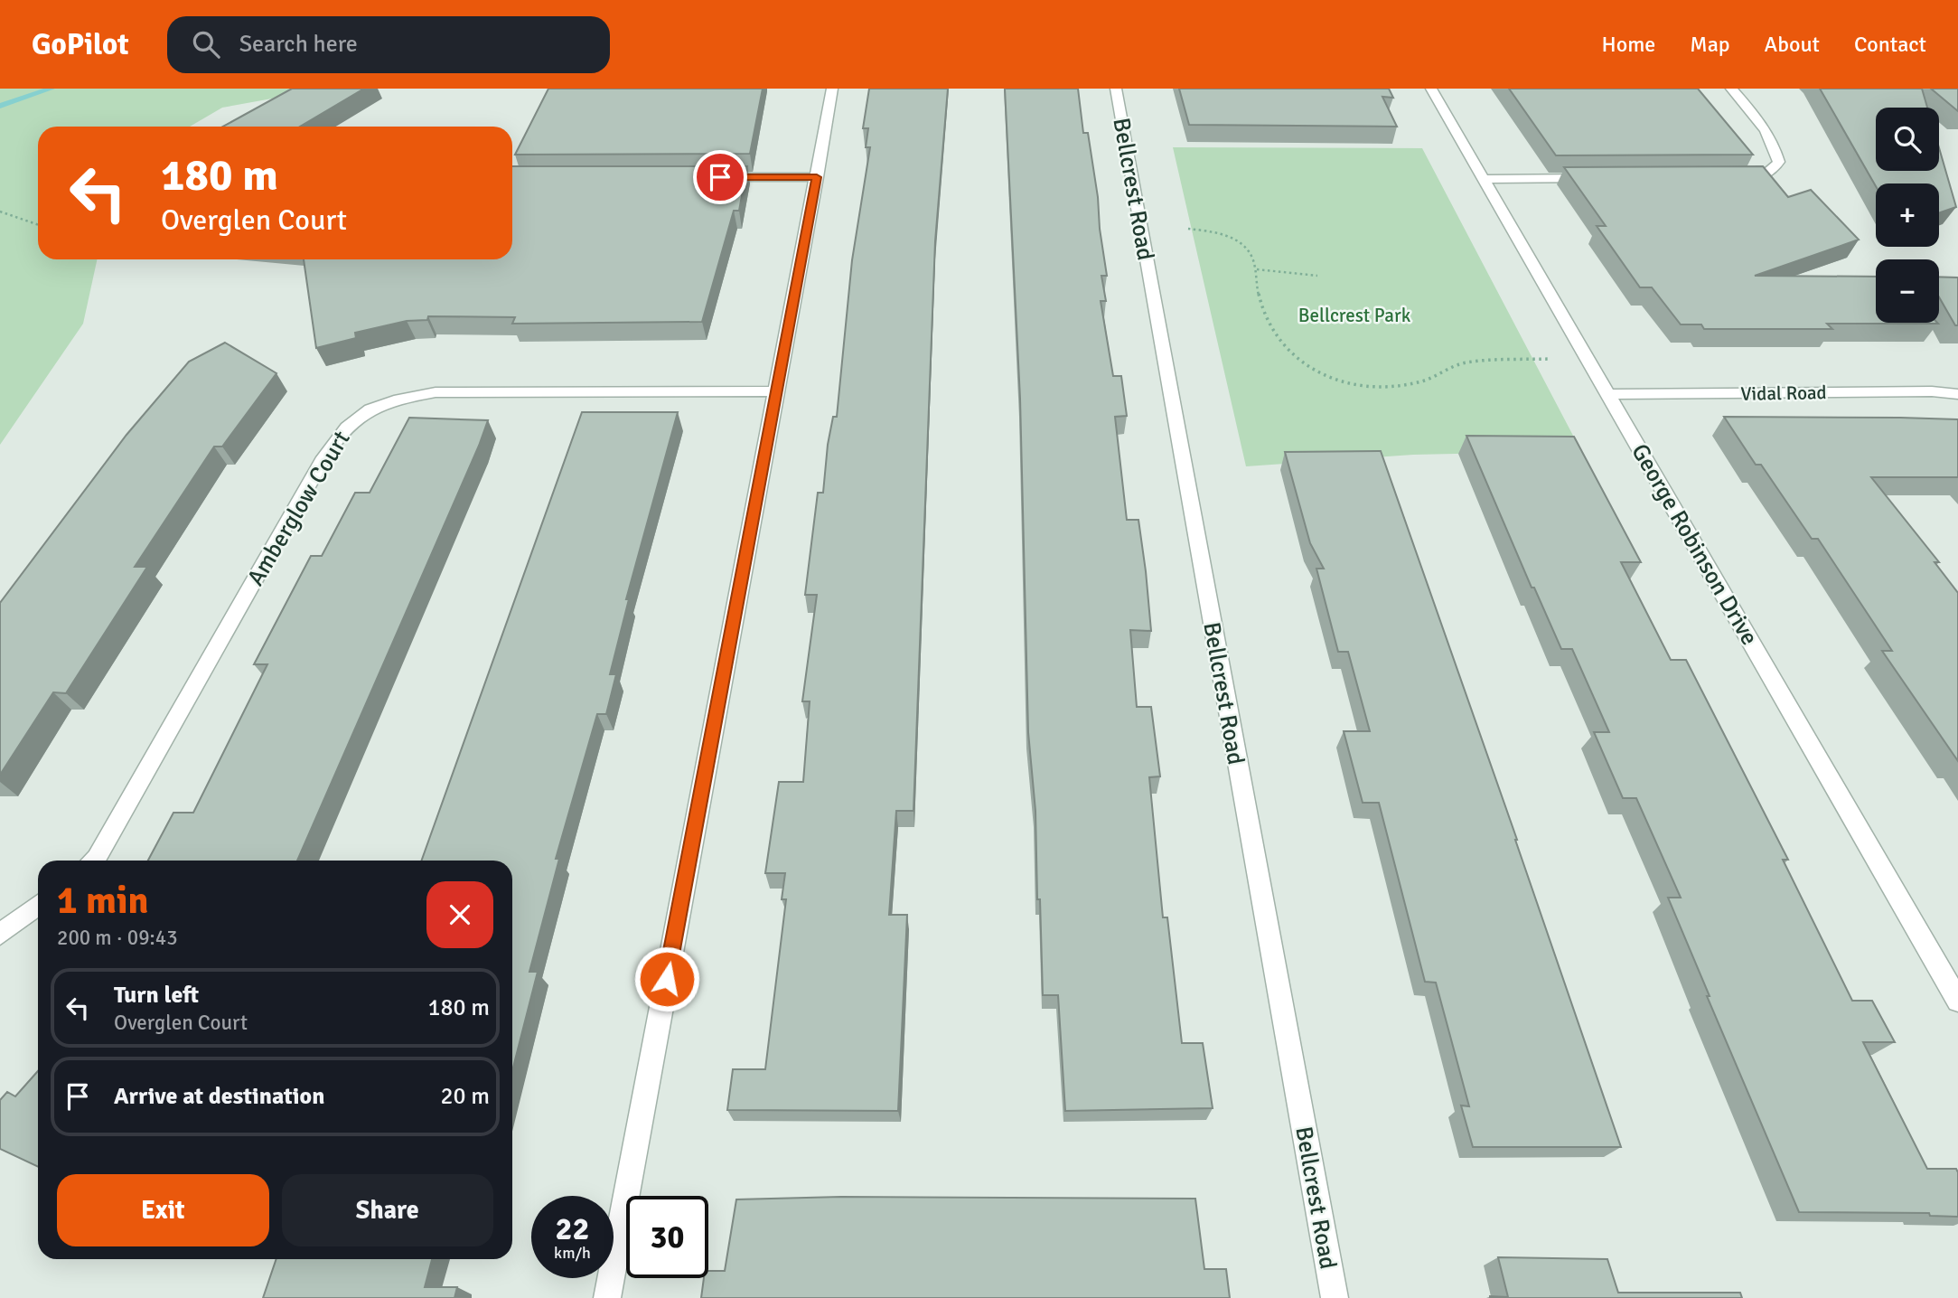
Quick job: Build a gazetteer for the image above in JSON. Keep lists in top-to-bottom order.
{
  "streets": {
    "street": [
      "Bellcrest Road",
      "Vidal Road",
      "Amberglow Court",
      "George Robinson Drive"
    ]
  },
  "crossings": [
    ["Vidal Road", "George Robinson Drive"]
  ],
  "parks": ["Bellcrest Park"],
  "page": {
    "header": "GoPilot",
    "search": "Search here",
    "nav": [
      "Home",
      "Map",
      "About",
      "Contact"
    ],
    "map_buttons": ["+", "−"],
    "turn": ["180 m", "Overglen Court"],
    "heading": ["1 min", "200 m · 09:43"],
    "list": [
      {
        "name": "Turn left",
        "note": "Overglen Court",
        "value": "180 m"
      },
      {
        "name": "Arrive at destination",
        "value": "20 m"
      }
    ],
    "buttons": ["Exit", "Share"],
    "speed": "22 km/h",
    "limit": "30"
  }
}
